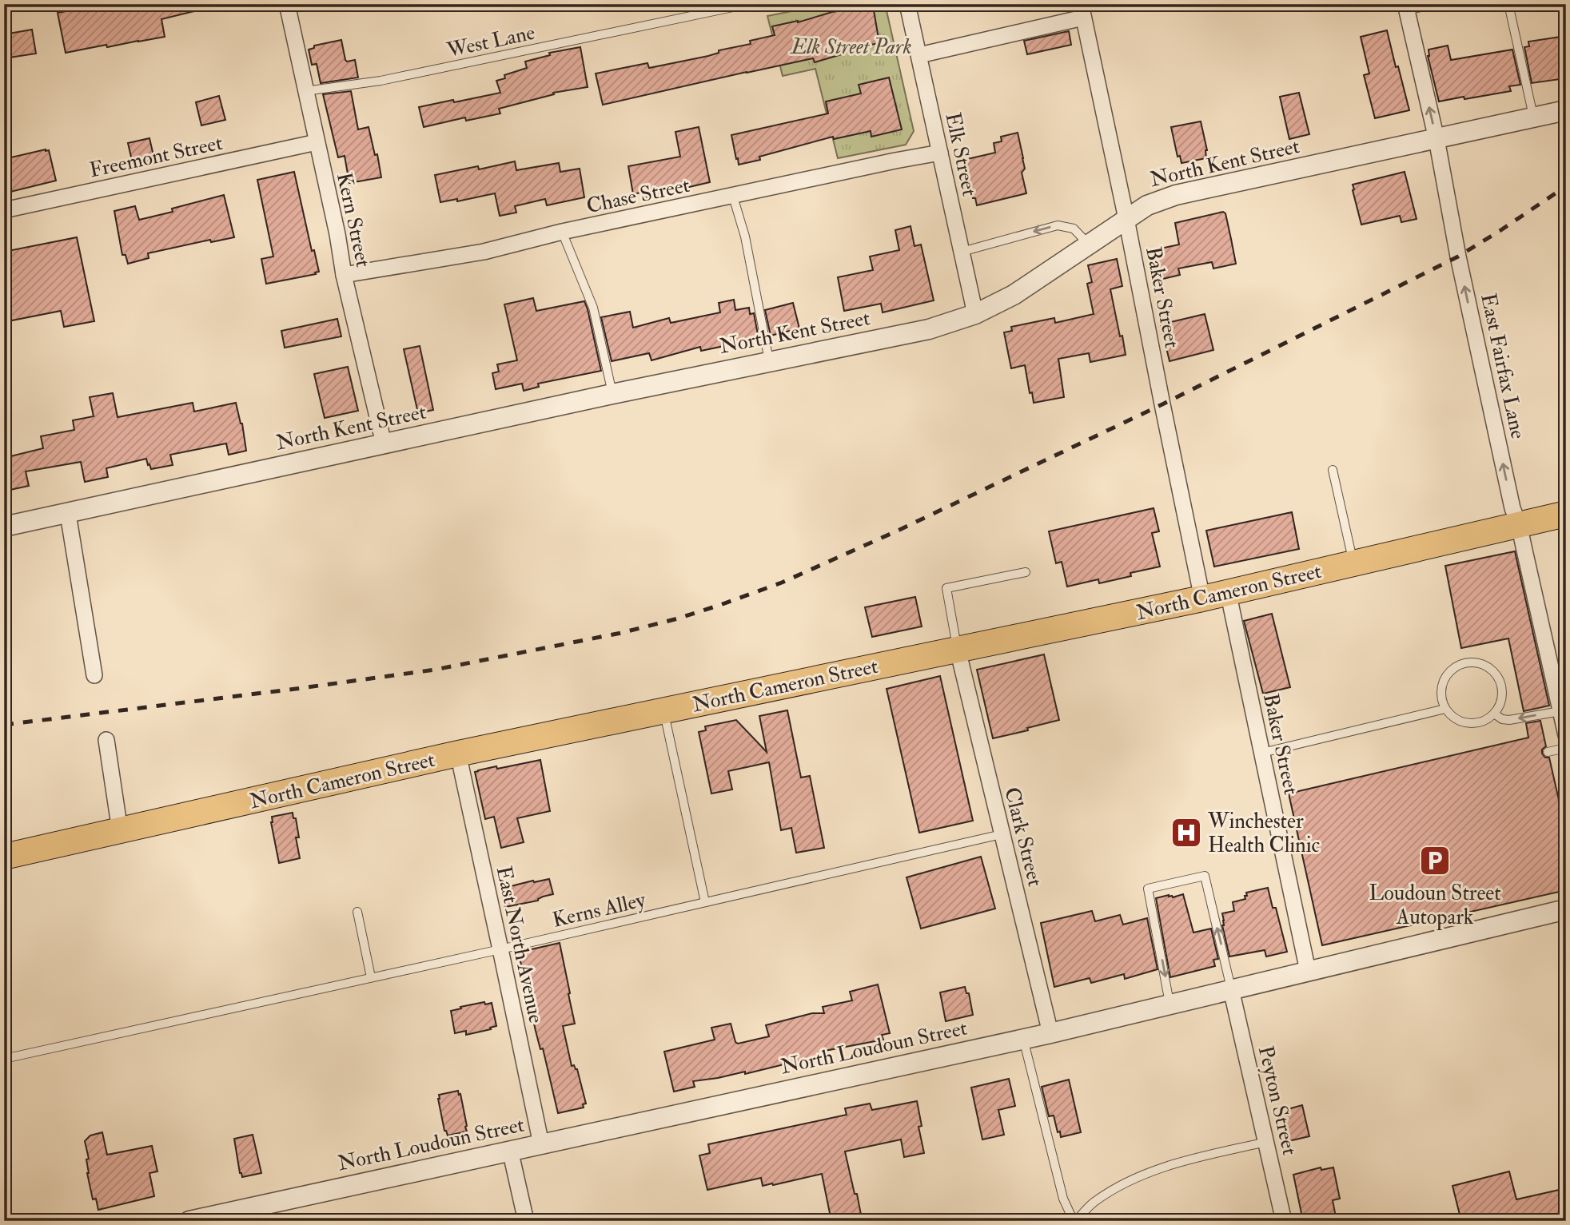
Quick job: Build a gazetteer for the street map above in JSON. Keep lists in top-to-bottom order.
{
  "streets": {
    "main road": ["North Cameron Street"],
    "street": [
      "Elk Street",
      "Freemont Street",
      "North Kent Street",
      "Chase Street",
      "Kern Street",
      "Baker Street",
      "East Fairfax Lane",
      "Clark Street",
      "East North Avenue",
      "North Loudoun Street",
      "Peyton Street"
    ],
    "lane": ["West Lane", "Kerns Alley"]
  },
  "crossings": [
    ["West Lane", "Kern Street"],
    ["Elk Street", "North Kent Street"],
    ["Elk Street", "Chase Street"],
    ["Freemont Street", "Kern Street"],
    ["North Kent Street", "Kern Street"],
    ["North Kent Street", "Baker Street"],
    ["North Kent Street", "East Fairfax Lane"],
    ["Chase Street", "Kern Street"],
    ["Baker Street", "North Cameron Street"],
    ["Baker Street", "North Loudoun Street"],
    ["East Fairfax Lane", "North Cameron Street"],
    ["North Cameron Street", "Clark Street"],
    ["North Cameron Street", "East North Avenue"],
    ["Clark Street", "Kerns Alley"],
    ["Clark Street", "North Loudoun Street"],
    ["Kerns Alley", "East North Avenue"],
    ["East North Avenue", "North Loudoun Street"],
    ["North Loudoun Street", "Peyton Street"]
  ],
  "one_way": ["East Fairfax Lane"],
  "parks": ["Elk Street Park"],
  "places": {
    "hospital": ["Winchester Health Clinic"],
    "parking": ["Loudoun Street Autopark"]
  }
}
